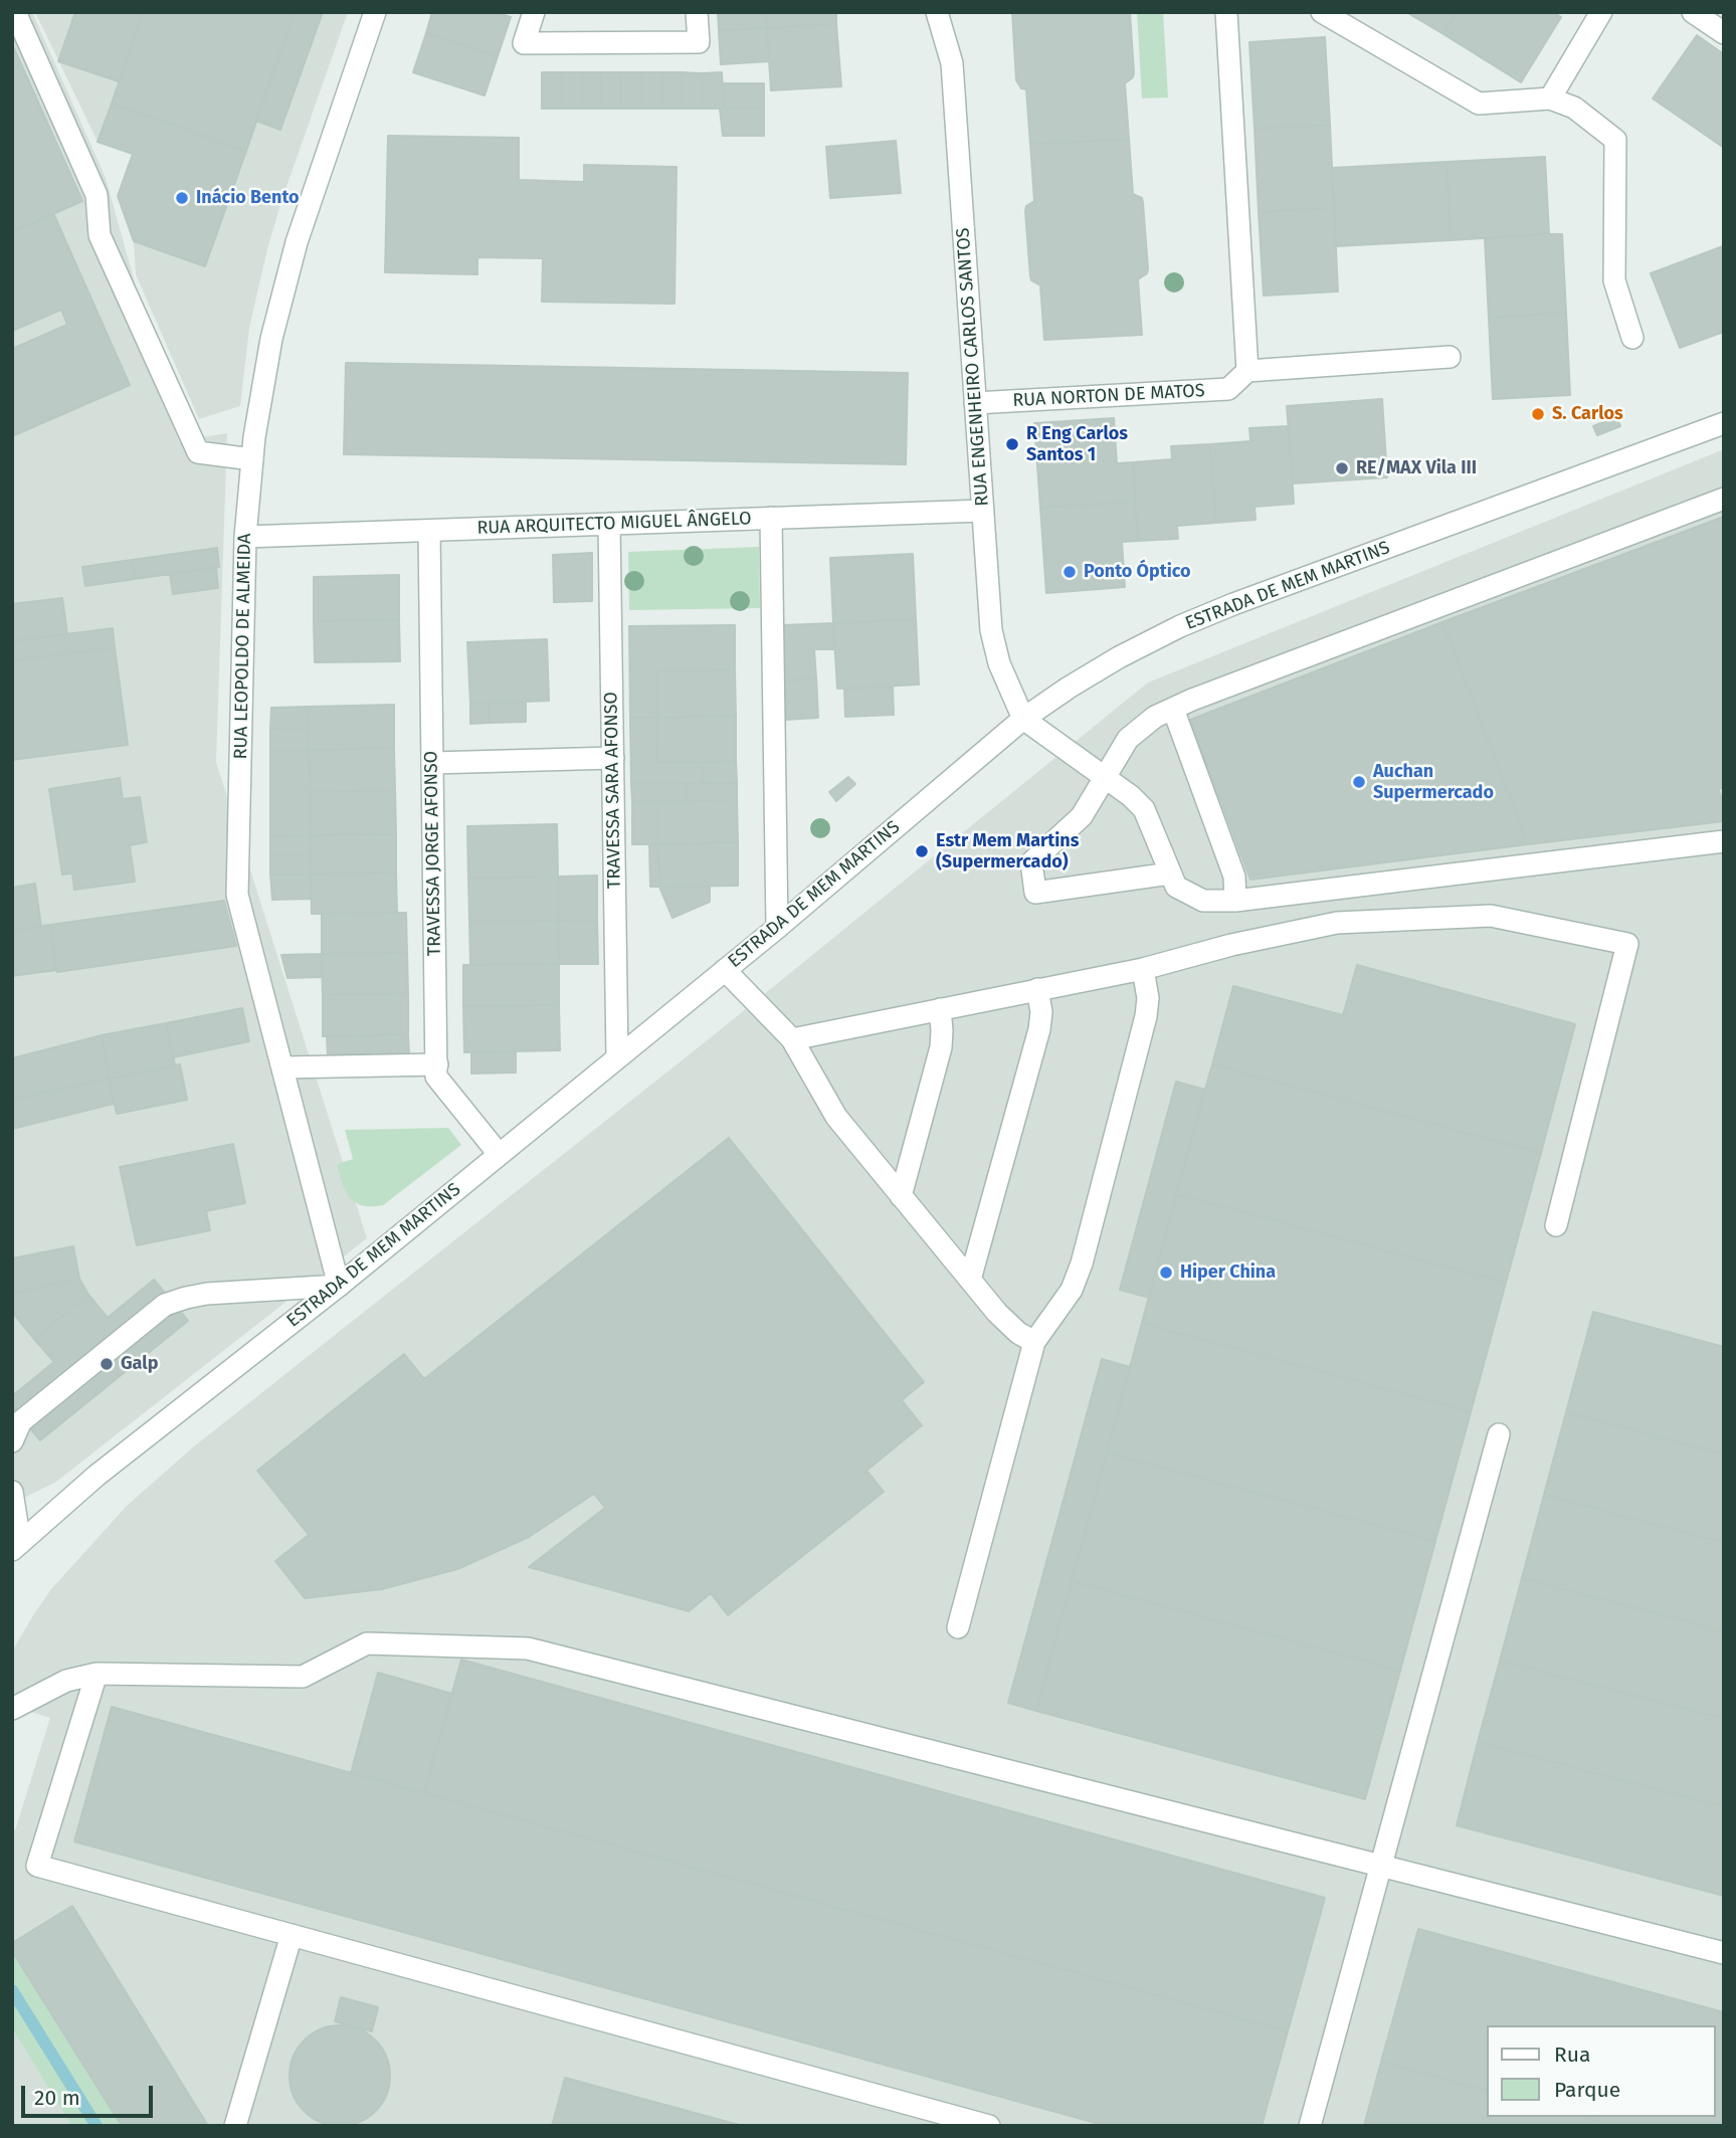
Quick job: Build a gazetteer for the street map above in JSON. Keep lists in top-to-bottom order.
{
  "streets": {
    "street": [
      "RUA ENGENHEIRO CARLOS SANTOS",
      "RUA NORTON DE MATOS",
      "RUA ARQUITECTO MIGUEL ÂNGELO",
      "ESTRADA DE MEM MARTINS",
      "RUA LEOPOLDO DE ALMEIDA",
      "TRAVESSA SARA AFONSO",
      "TRAVESSA JORGE AFONSO"
    ]
  },
  "crossings": [
    ["RUA ENGENHEIRO CARLOS SANTOS", "RUA NORTON DE MATOS"],
    ["RUA ENGENHEIRO CARLOS SANTOS", "RUA ARQUITECTO MIGUEL ÂNGELO"],
    ["RUA ENGENHEIRO CARLOS SANTOS", "ESTRADA DE MEM MARTINS"],
    ["RUA ARQUITECTO MIGUEL ÂNGELO", "RUA LEOPOLDO DE ALMEIDA"],
    ["RUA ARQUITECTO MIGUEL ÂNGELO", "TRAVESSA SARA AFONSO"],
    ["RUA ARQUITECTO MIGUEL ÂNGELO", "TRAVESSA JORGE AFONSO"],
    ["ESTRADA DE MEM MARTINS", "RUA LEOPOLDO DE ALMEIDA"],
    ["ESTRADA DE MEM MARTINS", "TRAVESSA SARA AFONSO"],
    ["ESTRADA DE MEM MARTINS", "TRAVESSA JORGE AFONSO"]
  ],
  "places": [
    "Inácio Bento",
    "S. Carlos",
    "R Eng Carlos Santos 1",
    "RE/MAX Vila III",
    "Ponto Óptico",
    "Auchan Supermercado",
    "Estr Mem Martins (Supermercado)",
    "Hiper China",
    "Galp"
  ],
  "legend": ["Rua", "Parque"],
  "scale_bar": "20 m"
}
